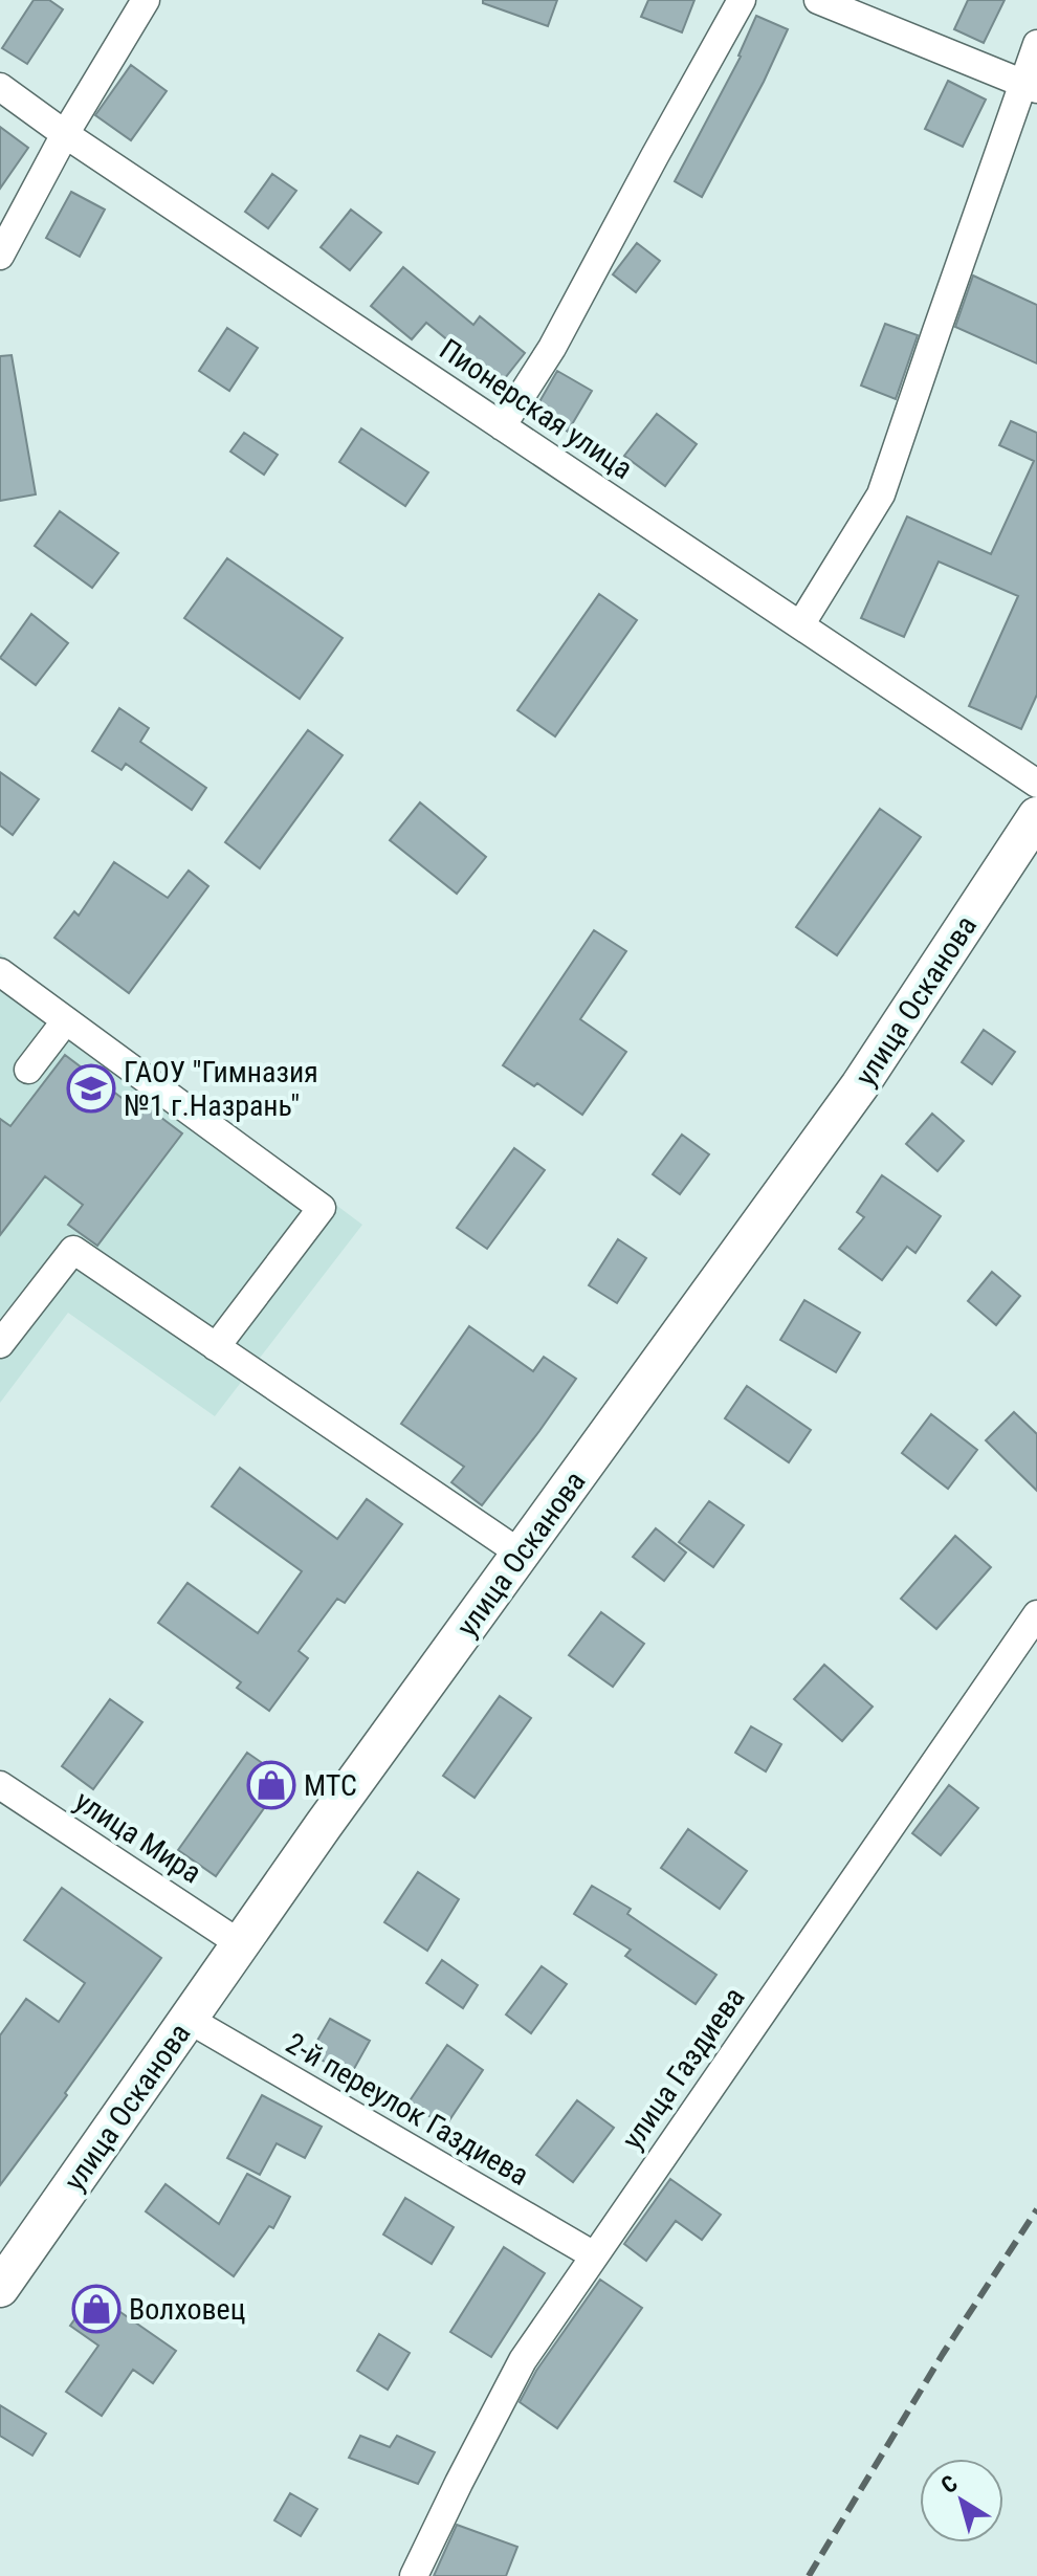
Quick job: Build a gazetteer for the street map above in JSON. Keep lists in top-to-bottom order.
{
  "streets": {
    "main road": ["улица Осканова"],
    "street": [
      "Пионерская улица",
      "улица Мира",
      "улица Газдиева",
      "2-й переулок Газдиева"
    ]
  },
  "crossings": [
    ["улица Осканова", "улица Мира"],
    ["улица Осканова", "2-й переулок Газдиева"],
    ["улица Газдиева", "2-й переулок Газдиева"]
  ],
  "places": {
    "school or university": ["ГАОУ \"Гимназия №1 г.Назрань\""],
    "shop": ["МТС", "Волховец"]
  },
  "north": "top left"
}
